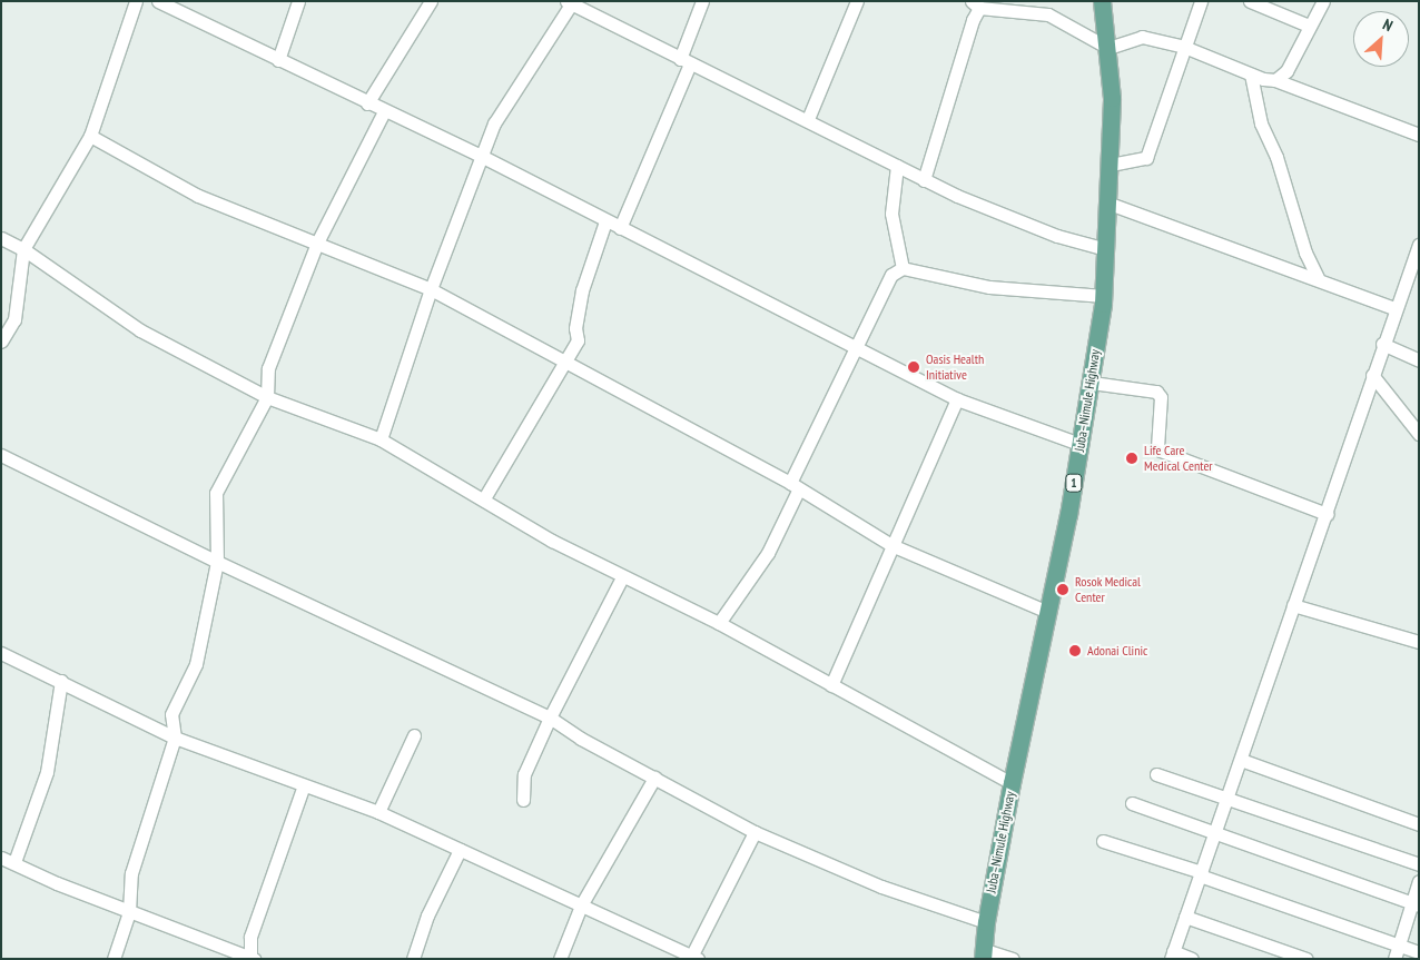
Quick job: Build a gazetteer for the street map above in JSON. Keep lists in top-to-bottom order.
{
  "streets": {
    "main road": ["Juba–Nimule Highway", "1"]
  },
  "places": [
    "Oasis Health Initiative",
    "Life Care Medical Center",
    "Rosok Medical Center",
    "Adonai Clinic"
  ],
  "north": "top right"
}
